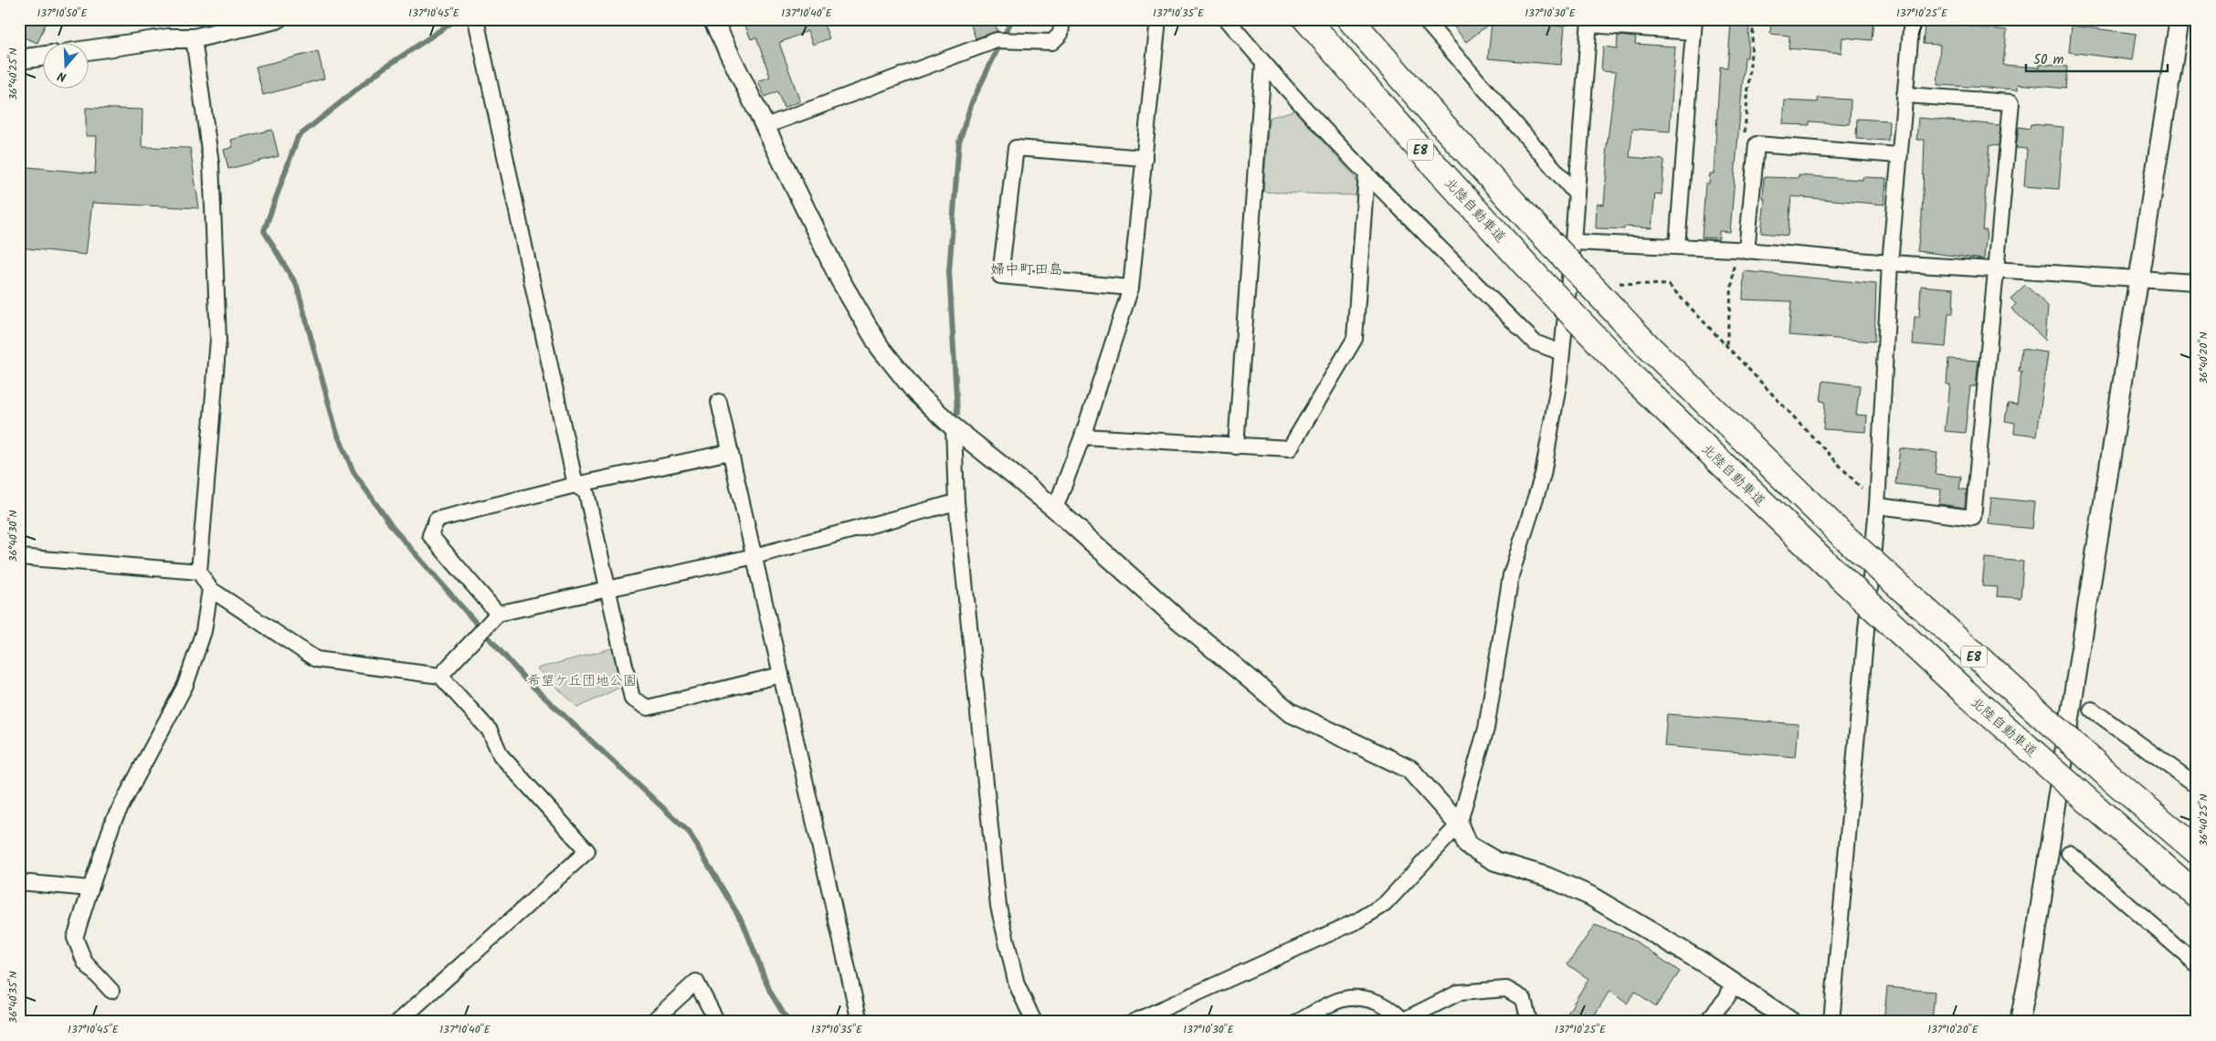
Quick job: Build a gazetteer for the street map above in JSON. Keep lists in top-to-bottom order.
{
  "streets": {
    "highway": ["E8", "北陸自動車道"]
  },
  "districts": ["婦中町田島"],
  "parks": ["希望ケ丘団地公園"],
  "scale_bar": "50 m",
  "north": "bottom",
  "coordinates": [
    "137°10'50\"E",
    "137°10'45\"E",
    "137°10'40\"E",
    "137°10'35\"E",
    "137°10'30\"E",
    "137°10'25\"E",
    "36°40'25\"N",
    "36°40'20\"N",
    "36°40'30\"N",
    "36°40'35\"N",
    "137°10'20\"E"
  ]
}
